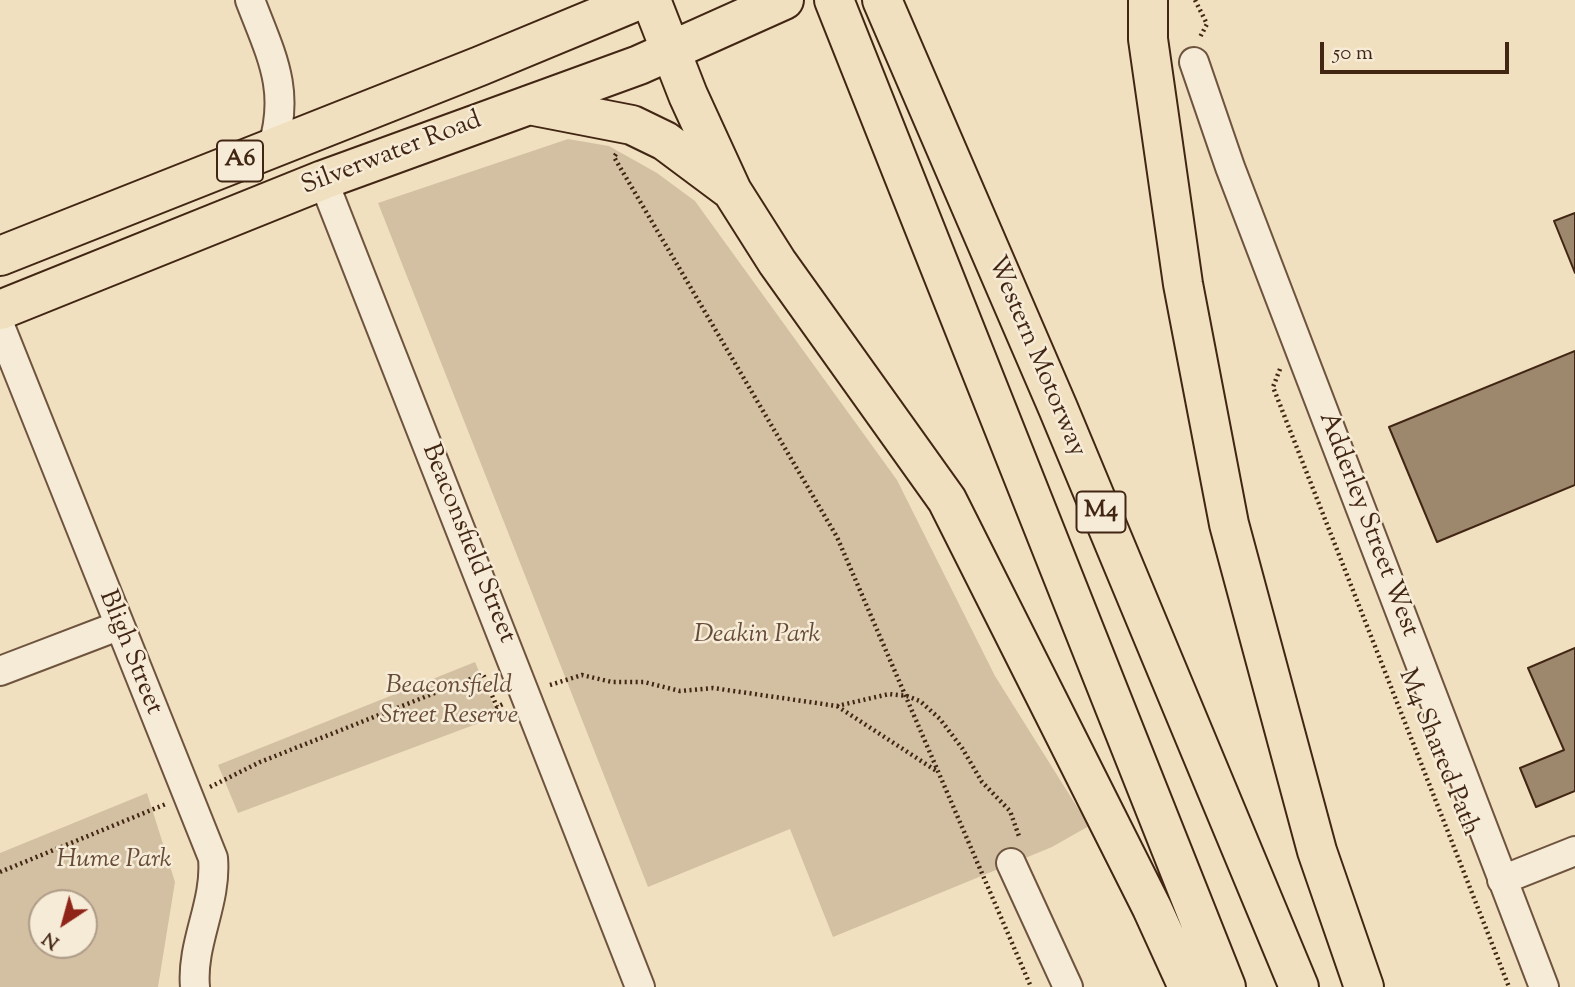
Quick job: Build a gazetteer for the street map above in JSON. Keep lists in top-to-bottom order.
{
  "streets": {
    "highway": [
      "Silverwater Road",
      "A6",
      "Western Motorway",
      "M4"
    ],
    "street": ["Adderley Street West", "Beaconsfield Street", "Bligh Street"],
    "path": ["M4 Shared Path"]
  },
  "crossings": [
    ["Silverwater Road", "Beaconsfield Street"]
  ],
  "parks": ["Deakin Park", "Beaconsfield Street Reserve", "Hume Park"],
  "scale_bar": "50 m",
  "north": "bottom left"
}
